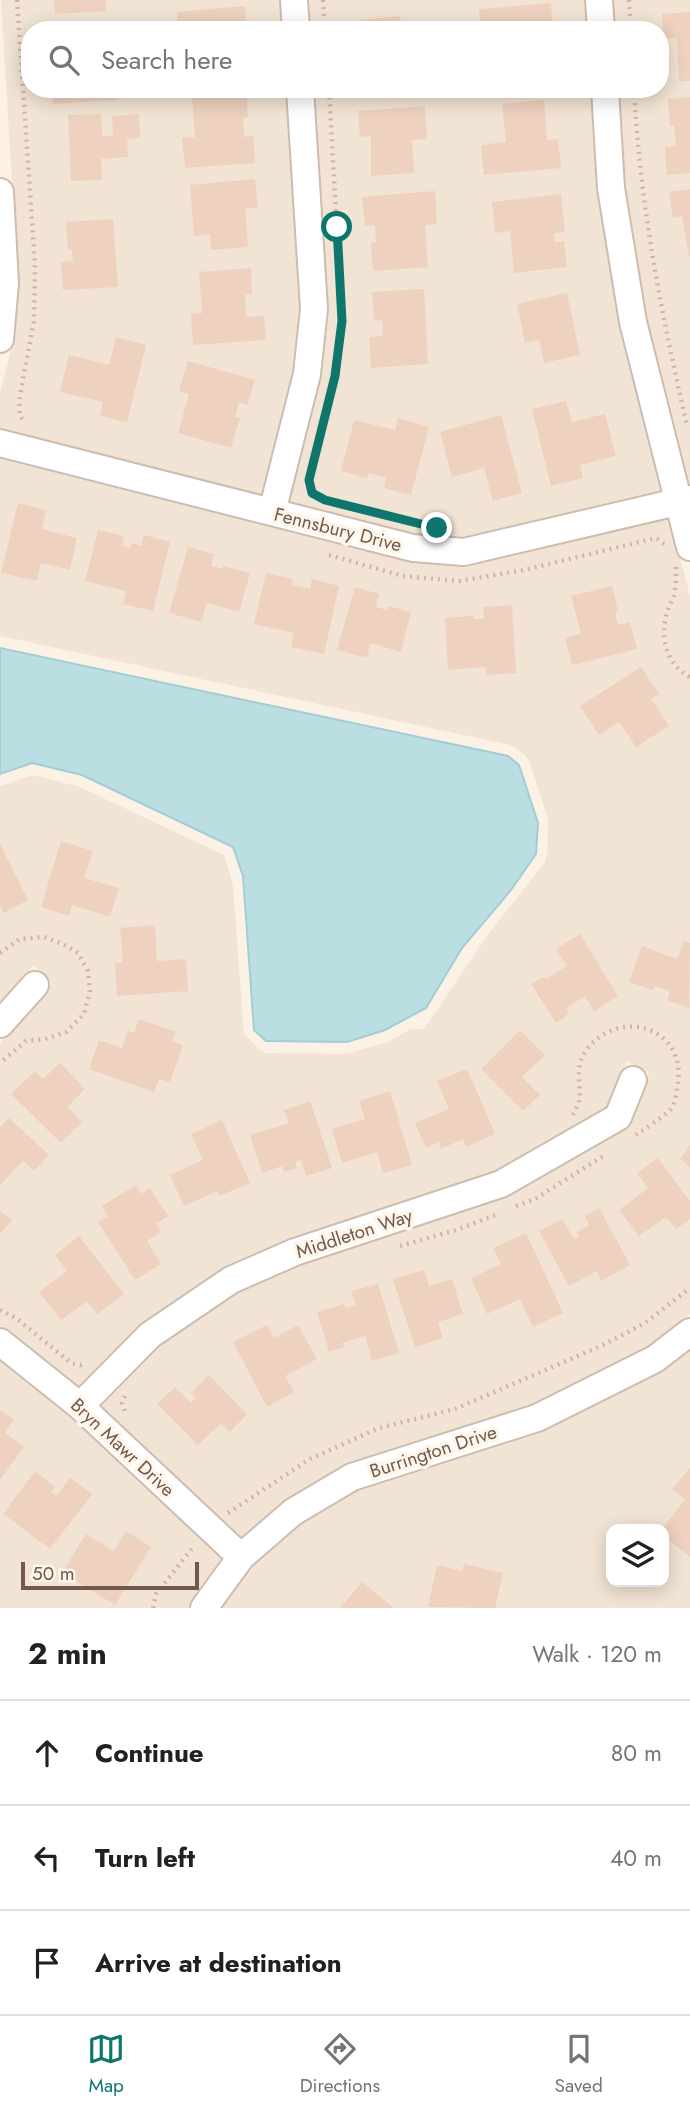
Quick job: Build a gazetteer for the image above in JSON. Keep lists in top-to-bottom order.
{
  "streets": {
    "street": [
      "Fennsbury Drive",
      "Middleton Way",
      "Bryn Mawr Drive",
      "Burrington Drive"
    ]
  },
  "crossings": [
    ["Middleton Way", "Bryn Mawr Drive"],
    ["Bryn Mawr Drive", "Burrington Drive"]
  ],
  "scale_bar": "50 m",
  "page": {
    "search": "Search here",
    "scale": "50 m",
    "heading": ["2 min", "Walk · 120 m"],
    "list": [
      ["Continue", "80 m"],
      ["Turn left", "40 m"],
      "Arrive at destination"
    ],
    "nav": ["Map", "Directions", "Saved"]
  }
}
